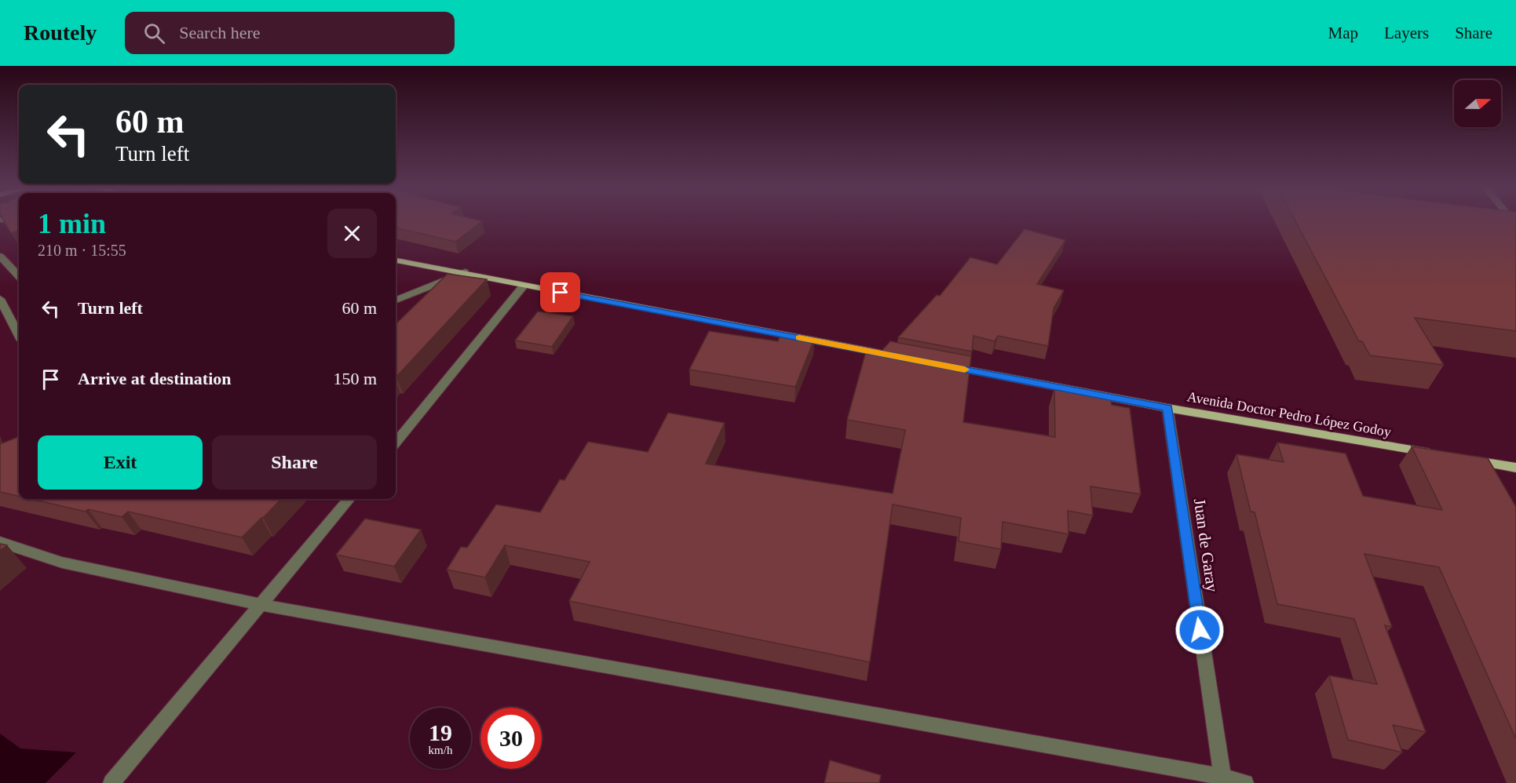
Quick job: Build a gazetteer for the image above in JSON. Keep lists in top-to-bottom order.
{
  "streets": {
    "main road": ["Avenida Doctor Pedro López Godoy"],
    "street": ["Juan de Garay"]
  },
  "crossings": [
    ["Avenida Doctor Pedro López Godoy", "Juan de Garay"]
  ],
  "north": "right",
  "page": {
    "header": "Routely",
    "search": "Search here",
    "nav": ["Map", "Layers", "Share"],
    "turn": ["60 m", "Turn left"],
    "heading": ["1 min", "210 m · 15:55"],
    "list": [
      {
        "name": "Turn left",
        "value": "60 m"
      },
      {
        "name": "Arrive at destination",
        "value": "150 m"
      }
    ],
    "buttons": ["Exit", "Share"],
    "speed": "19 km/h",
    "limit": "30"
  }
}
